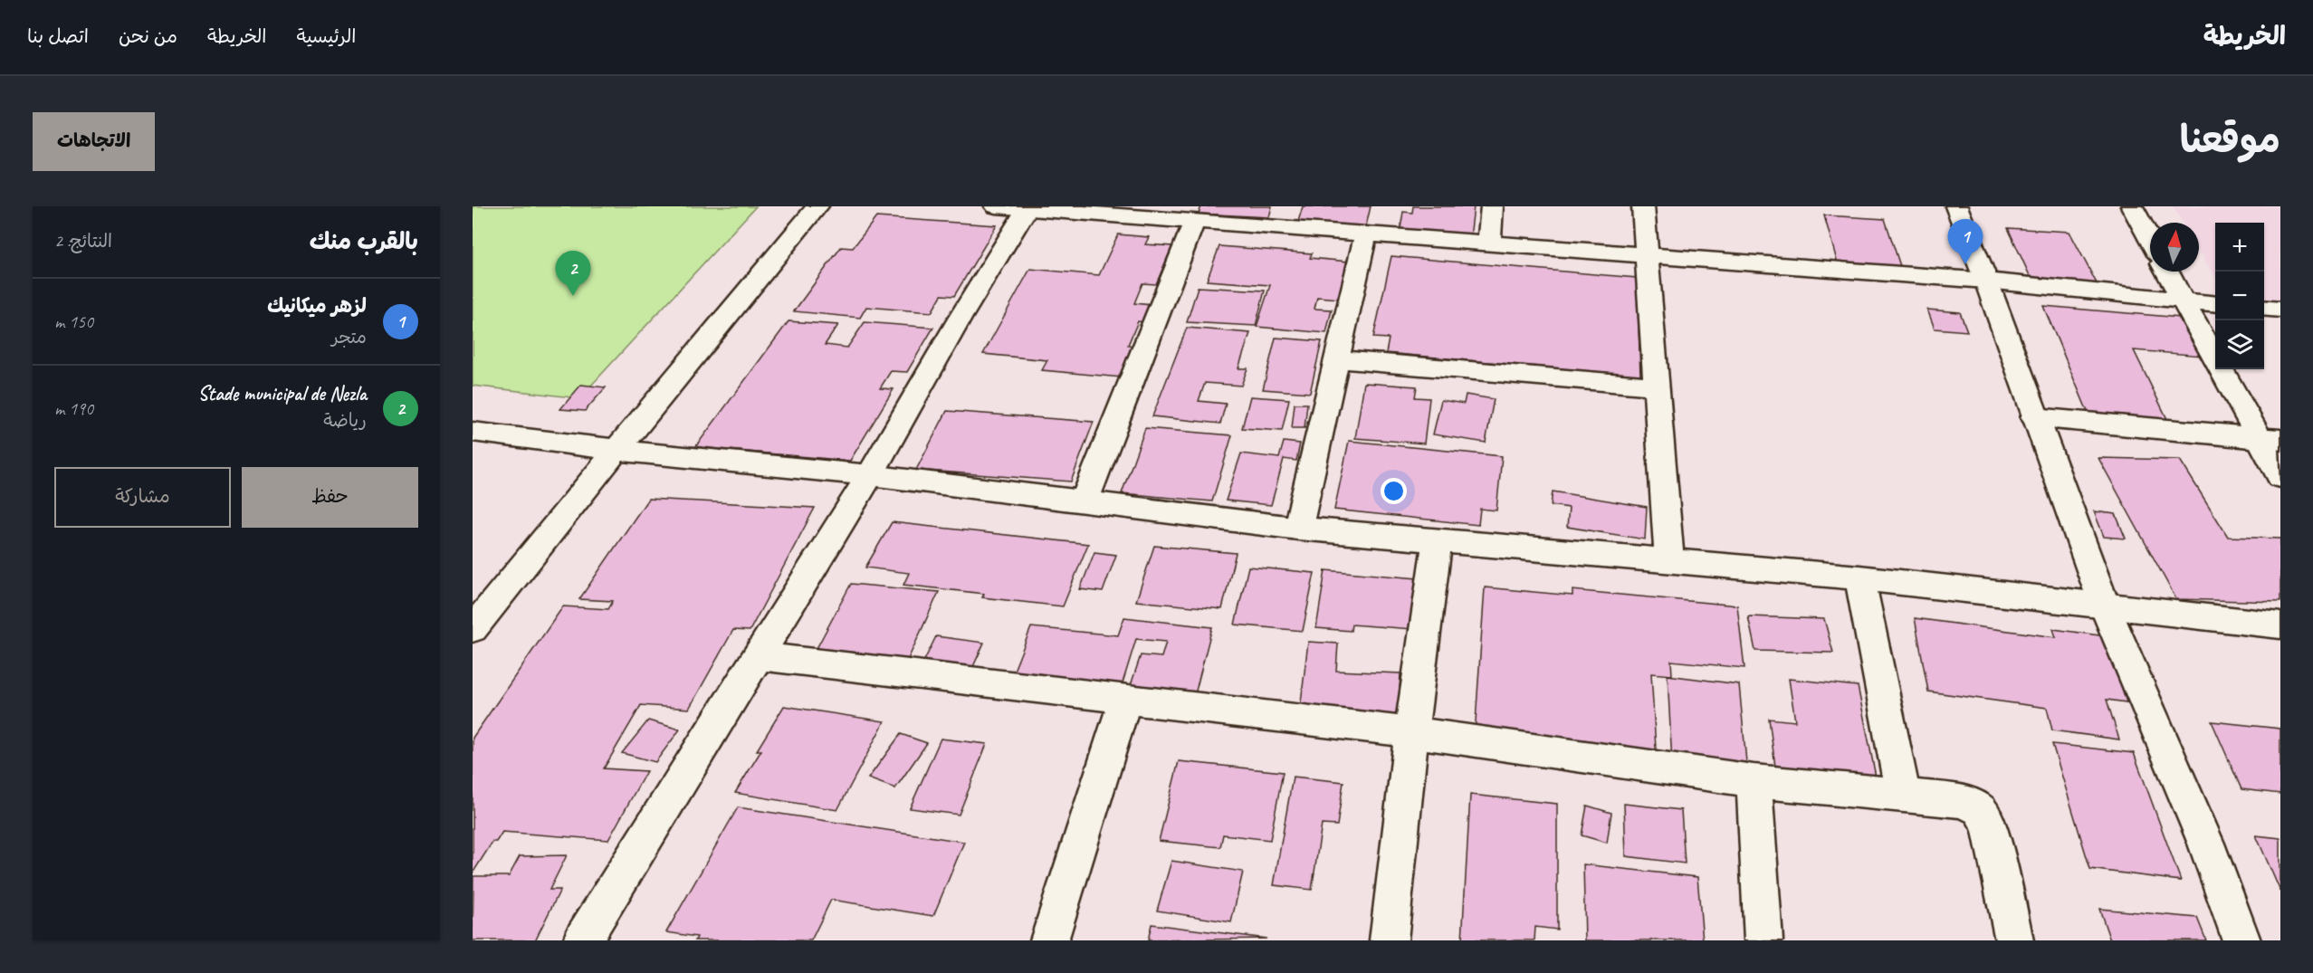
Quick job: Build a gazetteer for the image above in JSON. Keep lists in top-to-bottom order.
{
  "north": "top",
  "page": {
    "header": "الخريطة",
    "nav": [
      "الرئيسية",
      "الخريطة",
      "من نحن",
      "اتصل بنا"
    ],
    "title": "موقعنا",
    "buttons": [
      "الاتجاهات",
      ["حفظ", "مشاركة"]
    ],
    "heading": ["بالقرب منك", "النتائج: 2"],
    "pins": ["1", "2"],
    "map_buttons": ["+", "−"],
    "list": [
      {
        "mark": "1",
        "name": "لزهر ميكانيك",
        "note": "متجر",
        "value": "150 m"
      },
      {
        "mark": "2",
        "name": "Stade municipal de Nezla",
        "note": "رياضة",
        "value": "190 m"
      }
    ]
  }
}
